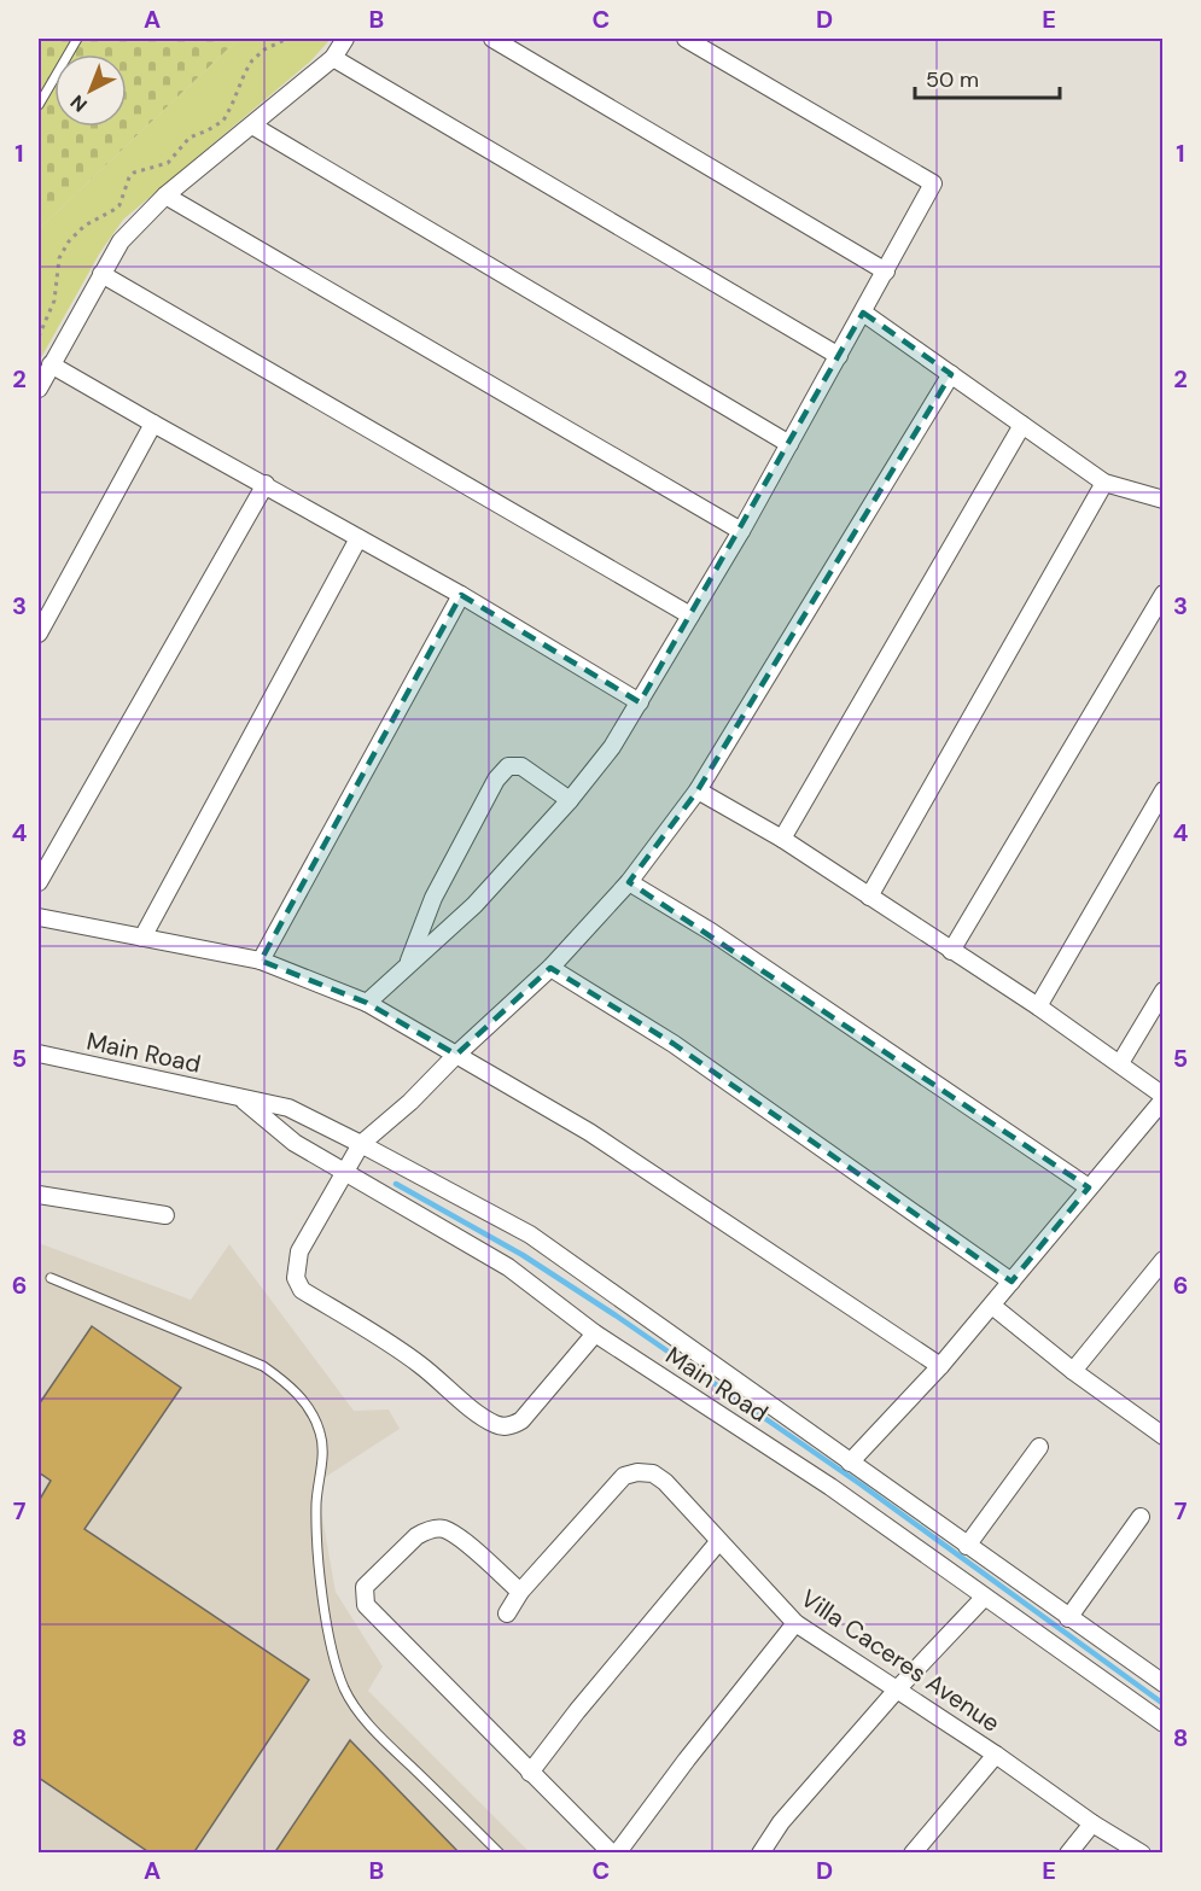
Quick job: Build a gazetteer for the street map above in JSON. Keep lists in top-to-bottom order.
{
  "streets": {
    "street": ["Main Road", "Villa Caceres Avenue"]
  },
  "scale_bar": "50 m",
  "north": "bottom left",
  "grid": {
    "columns": [
      "A",
      "B",
      "C",
      "D",
      "E"
    ],
    "rows": [
      "1",
      "2",
      "3",
      "4",
      "5",
      "6",
      "7",
      "8"
    ]
  }
}
